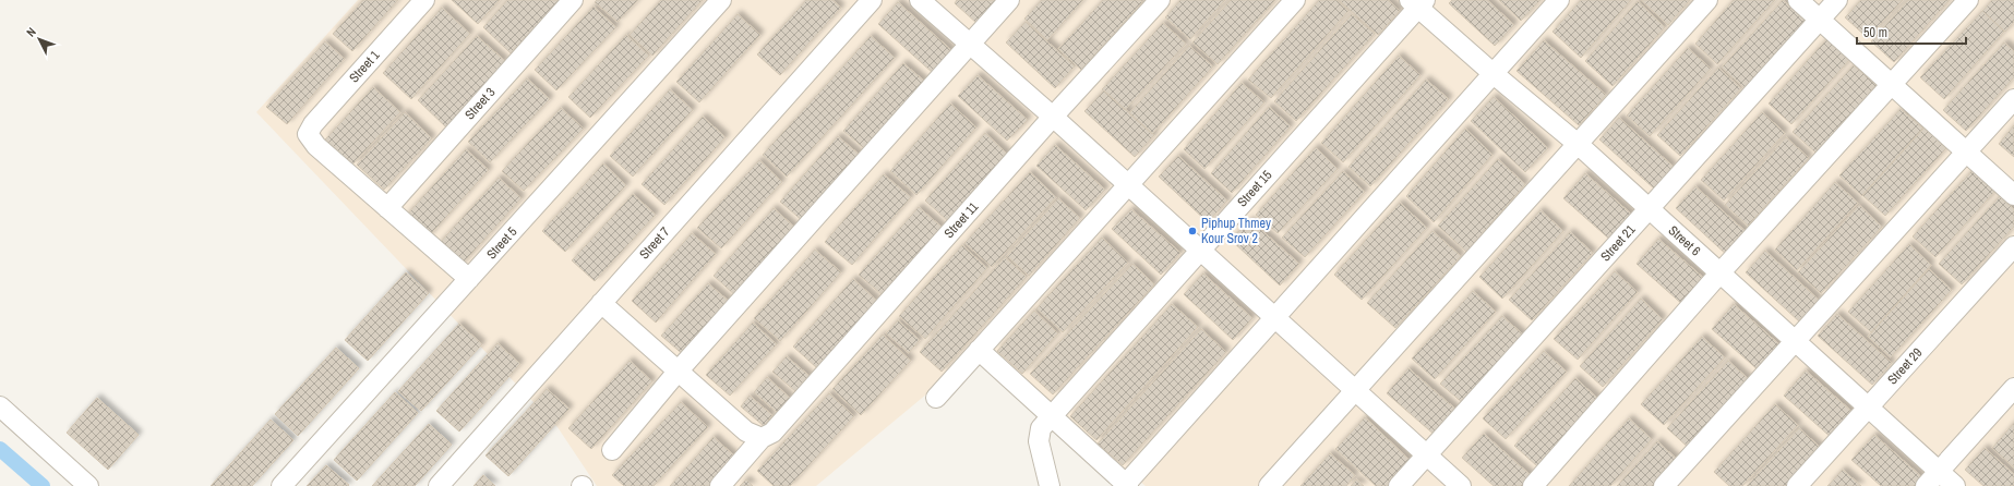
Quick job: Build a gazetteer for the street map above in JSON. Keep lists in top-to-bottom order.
{
  "streets": {
    "street": [
      "Street 1",
      "Street 3",
      "Street 15",
      "Street 11",
      "Street 6",
      "Street 5",
      "Street 7",
      "Street 21",
      "Street 29"
    ]
  },
  "crossings": [
    ["Street 1", "Street 3"],
    ["Street 15", "Street 6"],
    ["Street 6", "Street 21"],
    ["Street 6", "Street 29"]
  ],
  "places": ["Piphup Thmey Kour Srov 2"],
  "scale_bar": "50 m",
  "north": "top left"
}
